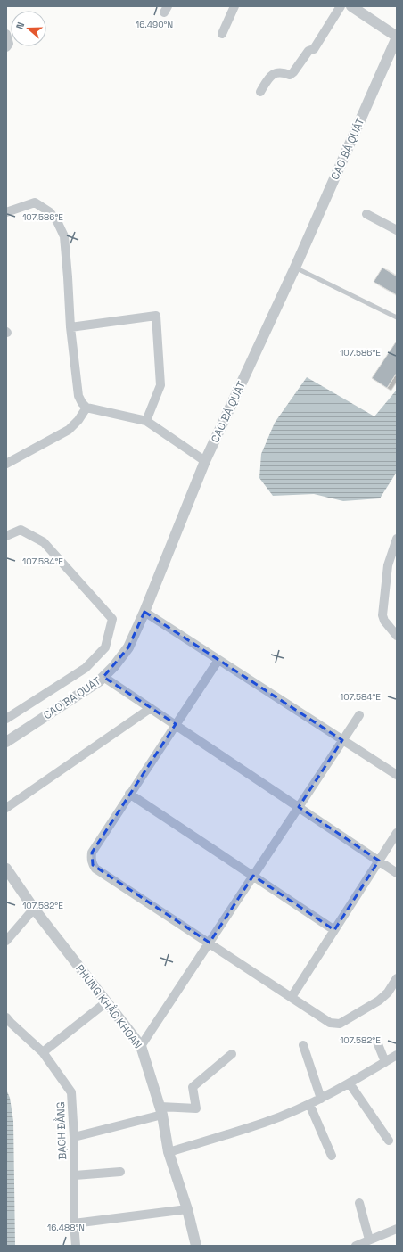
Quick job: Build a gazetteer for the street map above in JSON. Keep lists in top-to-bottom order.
{
  "streets": {
    "street": ["CAO BÁ QUÁT", "PHÙNG KHẮC KHOAN", "BẠCH ĐẰNG"]
  },
  "north": "left",
  "coordinates": [
    "16.490°N",
    "107.586°E",
    "107.584°E",
    "107.582°E",
    "16.488°N"
  ]
}
